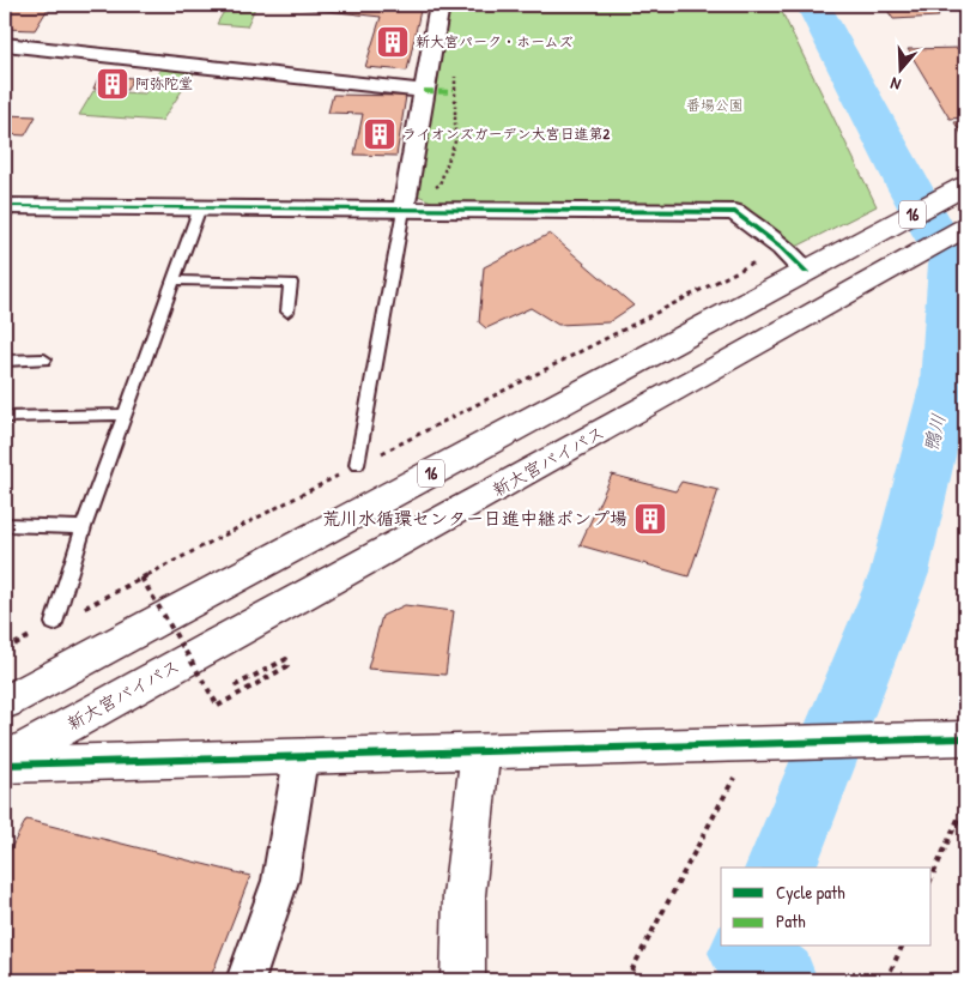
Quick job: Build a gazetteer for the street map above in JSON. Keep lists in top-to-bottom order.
{
  "streets": {
    "main road": ["16", "新大宮バイパス"]
  },
  "water": ["鴨川"],
  "parks": ["番場公園"],
  "places": {
    "building": [
      "新大宮パーク・ホームズ",
      "阿弥陀堂",
      "ライオンズガーデン大宮日進第2",
      "荒川水循環センター日進中継ポンプ場"
    ]
  },
  "legend": ["Cycle path", "Path"],
  "north": "bottom"
}
